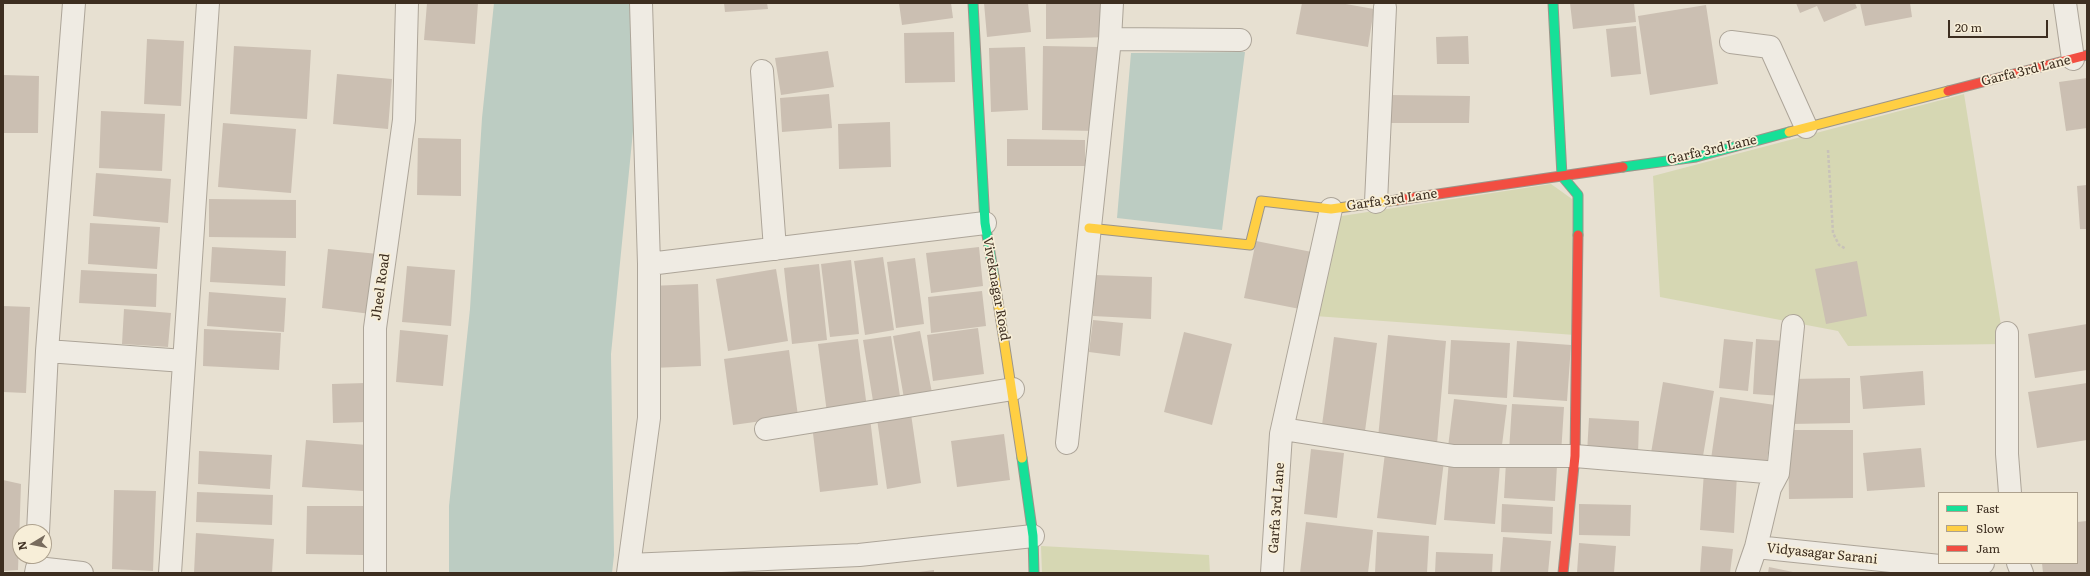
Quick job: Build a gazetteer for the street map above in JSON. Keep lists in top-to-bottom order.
{
  "streets": {
    "street": [
      "Garfa 3rd Lane",
      "Jheel Road",
      "Viveknagar Road",
      "Vidyasagar Sarani"
    ]
  },
  "legend": ["Fast", "Slow", "Jam"],
  "scale_bar": "20 m",
  "north": "left"
}
